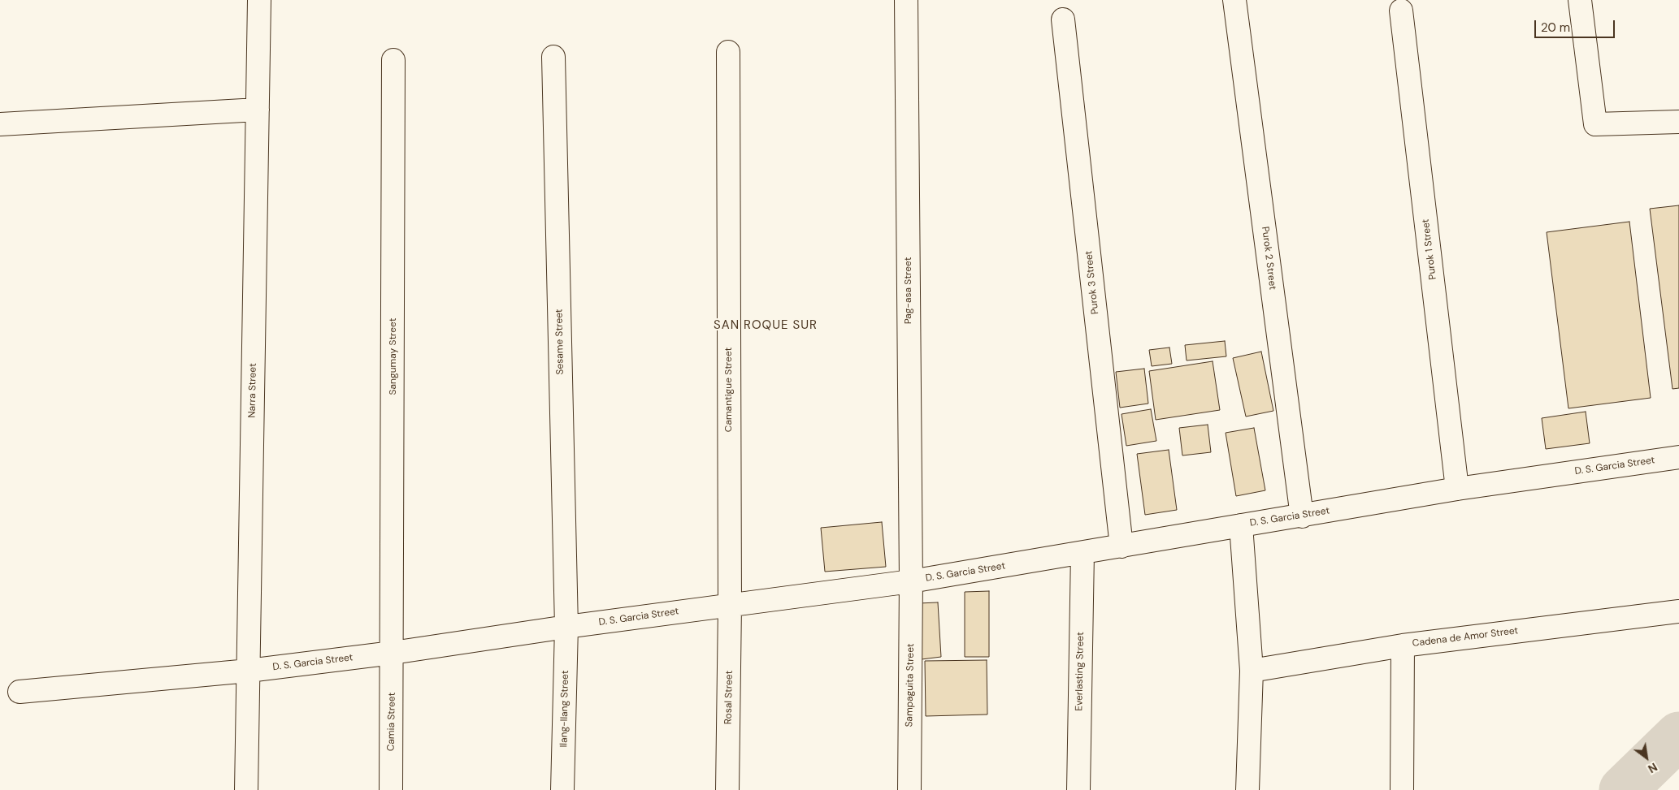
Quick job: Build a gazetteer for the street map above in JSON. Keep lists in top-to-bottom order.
{
  "streets": {
    "street": [
      "Purok 1 Street",
      "Purok 2 Street",
      "Purok 3 Street",
      "Pag-asa Street",
      "Sesame Street",
      "Sangumay Street",
      "Camantigue Street",
      "Narra Street",
      "D. S. Garcia Street",
      "Cadena de Amor Street",
      "Everlasting Street",
      "Sampaguita Street",
      "Rosal Street",
      "Ilang-Ilang Street",
      "Camia Street"
    ]
  },
  "crossings": [
    ["Purok 1 Street", "D. S. Garcia Street"],
    ["Purok 2 Street", "D. S. Garcia Street"],
    ["Purok 3 Street", "D. S. Garcia Street"],
    ["Pag-asa Street", "D. S. Garcia Street"],
    ["Pag-asa Street", "Sampaguita Street"],
    ["Sesame Street", "D. S. Garcia Street"],
    ["Sesame Street", "Ilang-Ilang Street"],
    ["Sangumay Street", "D. S. Garcia Street"],
    ["Sangumay Street", "Camia Street"],
    ["Camantigue Street", "D. S. Garcia Street"],
    ["Camantigue Street", "Rosal Street"],
    ["Narra Street", "D. S. Garcia Street"],
    ["D. S. Garcia Street", "Everlasting Street"],
    ["D. S. Garcia Street", "Sampaguita Street"],
    ["D. S. Garcia Street", "Rosal Street"],
    ["D. S. Garcia Street", "Ilang-Ilang Street"],
    ["D. S. Garcia Street", "Camia Street"]
  ],
  "districts": ["SAN ROQUE SUR"],
  "scale_bar": "20 m",
  "north": "bottom right"
}
